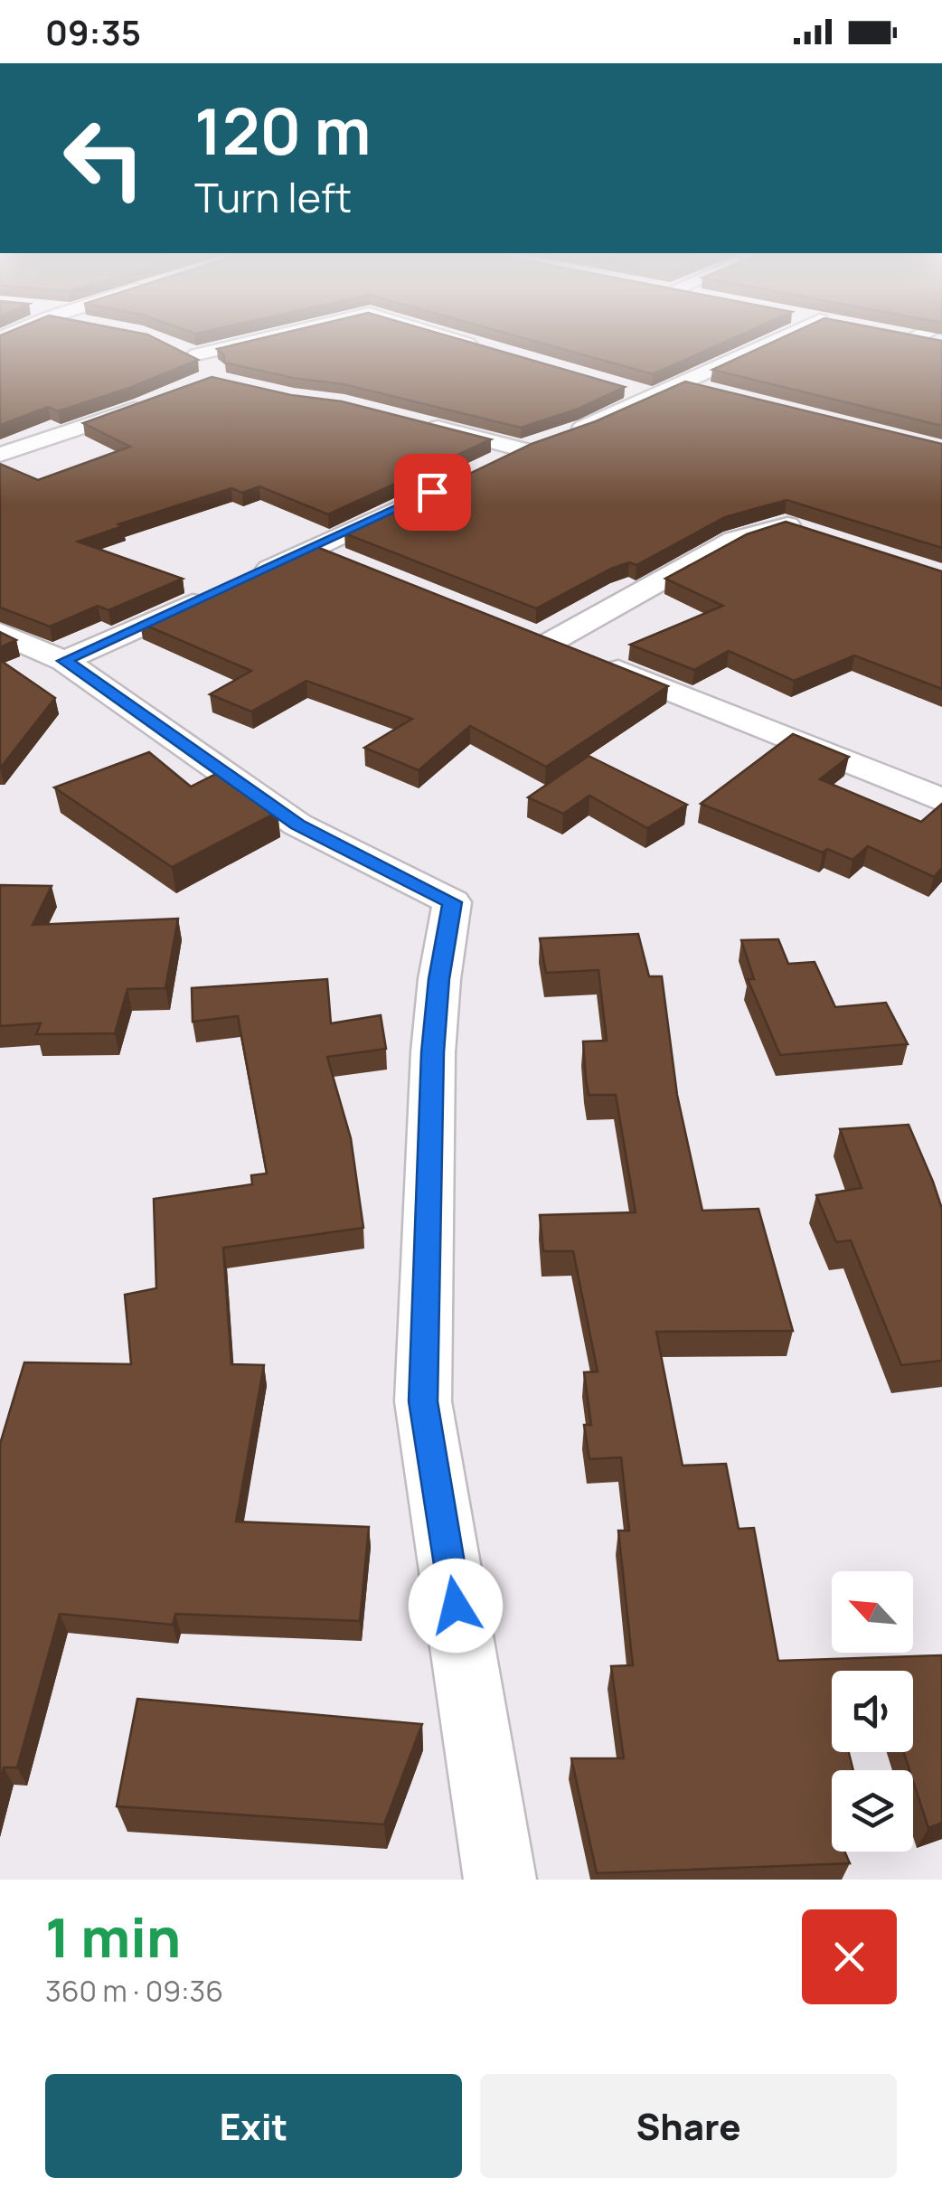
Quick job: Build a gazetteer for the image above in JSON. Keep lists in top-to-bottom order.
{
  "north": "top left",
  "page": {
    "status": "09:35",
    "turn": ["120 m", "Turn left"],
    "heading": ["1 min", "360 m · 09:36"],
    "buttons": ["Exit", "Share"]
  }
}
